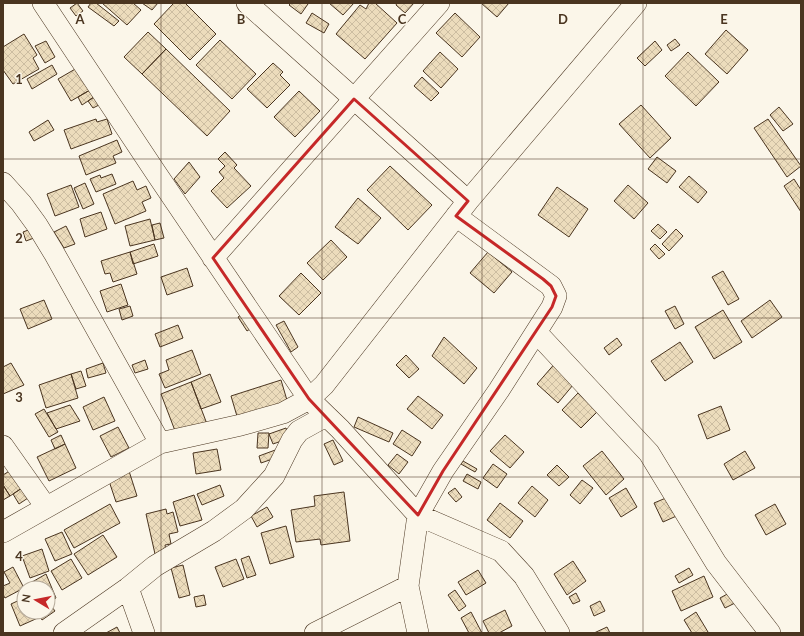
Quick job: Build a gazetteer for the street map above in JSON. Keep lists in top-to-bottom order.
{
  "north": "left",
  "grid": {
    "columns": [
      "A",
      "B",
      "C",
      "D",
      "E"
    ],
    "rows": [
      "1",
      "2",
      "3",
      "4"
    ]
  }
}
